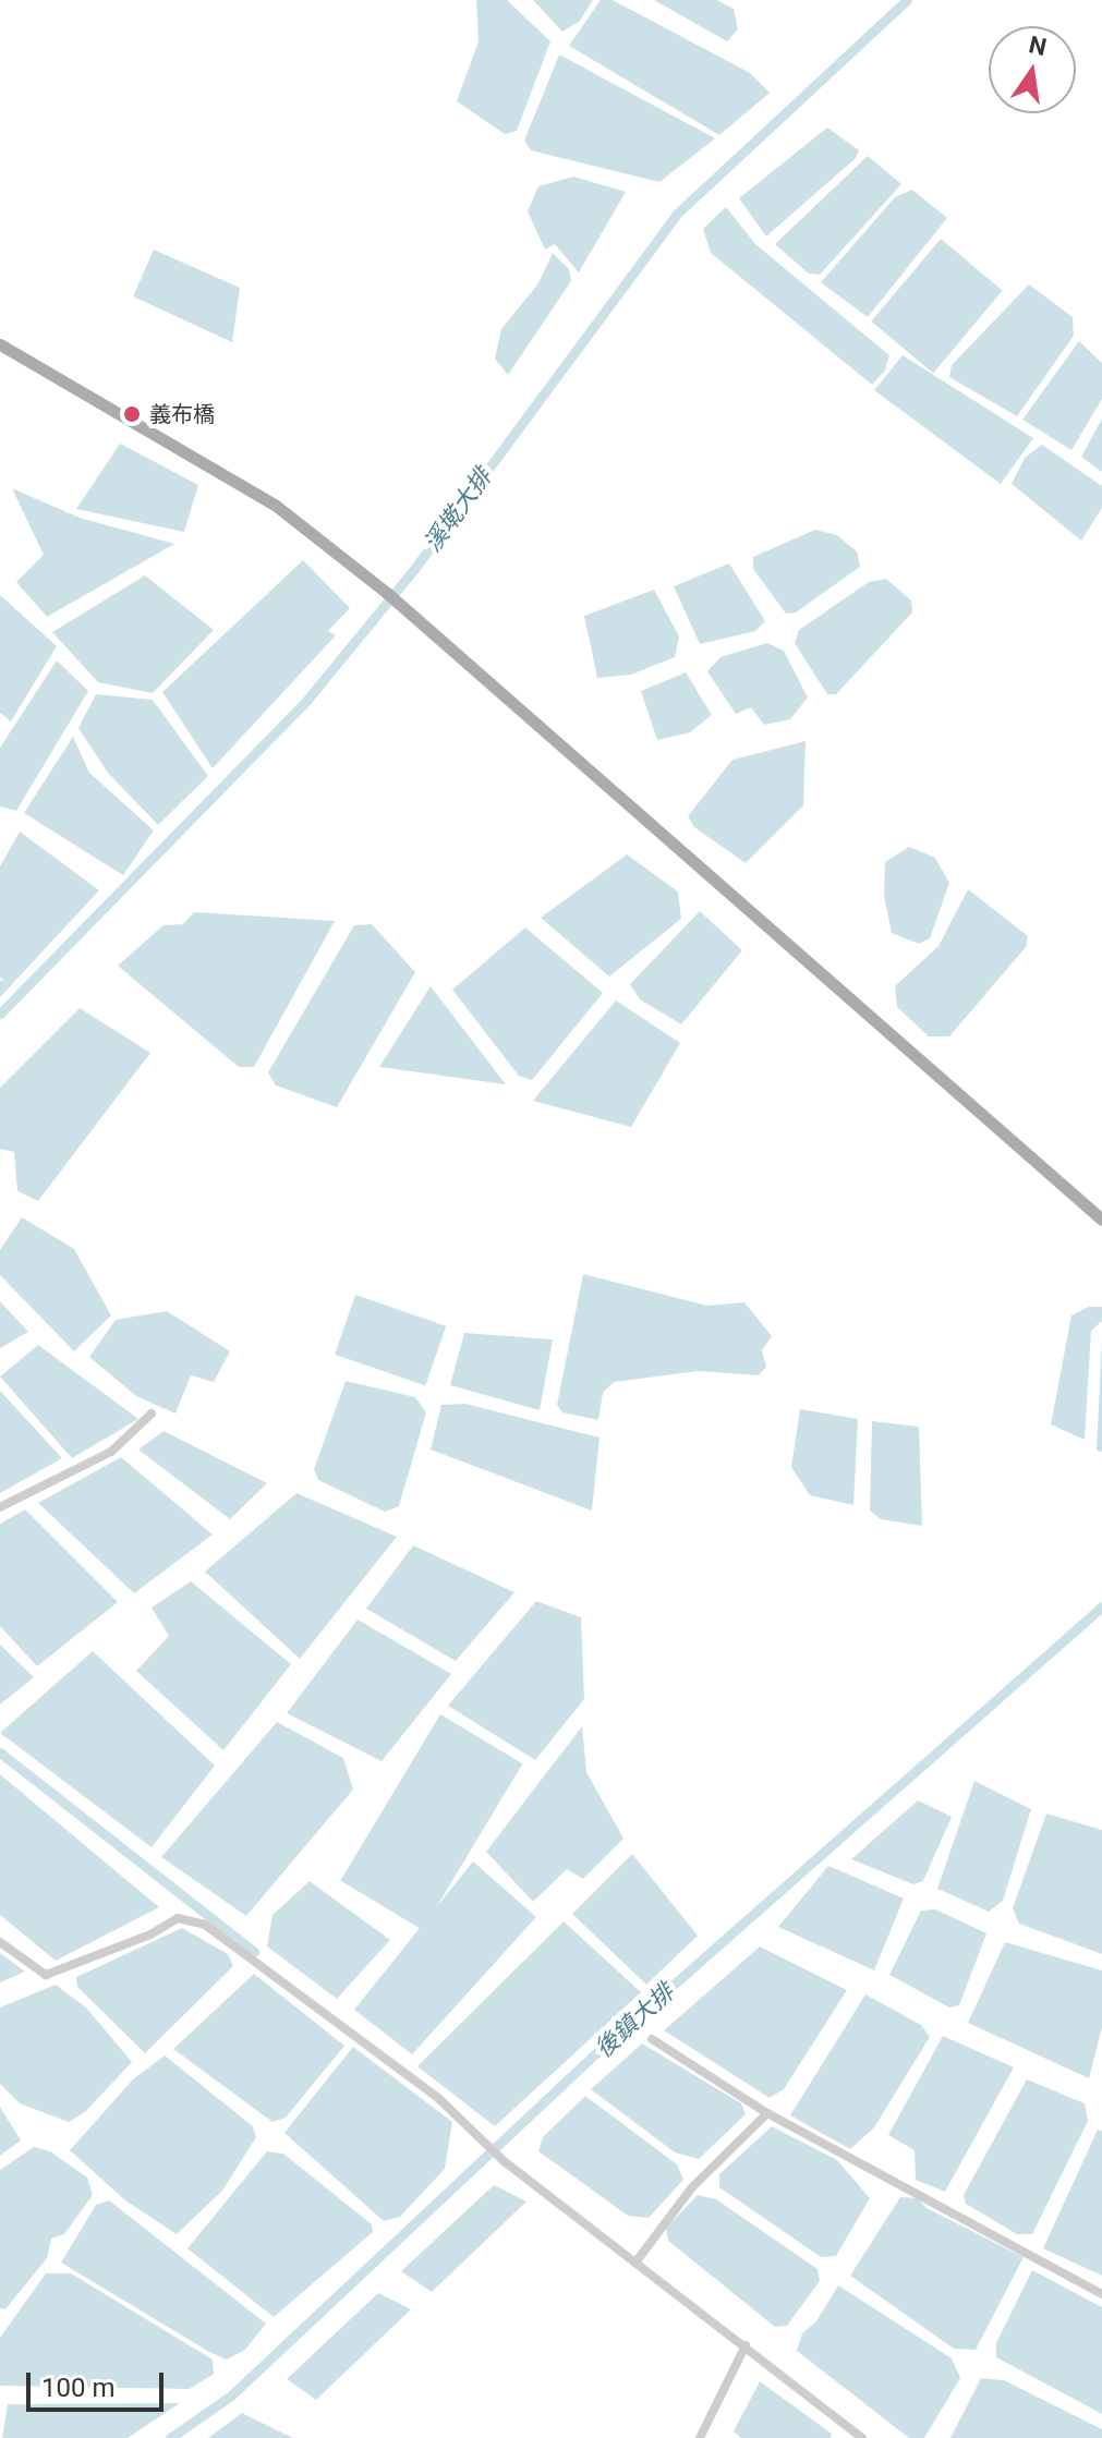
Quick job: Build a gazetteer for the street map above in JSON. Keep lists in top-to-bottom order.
{
  "water": ["溪墘大排", "後鎮大排"],
  "places": ["義布橋"],
  "scale_bar": "100 m",
  "north": "top"
}
